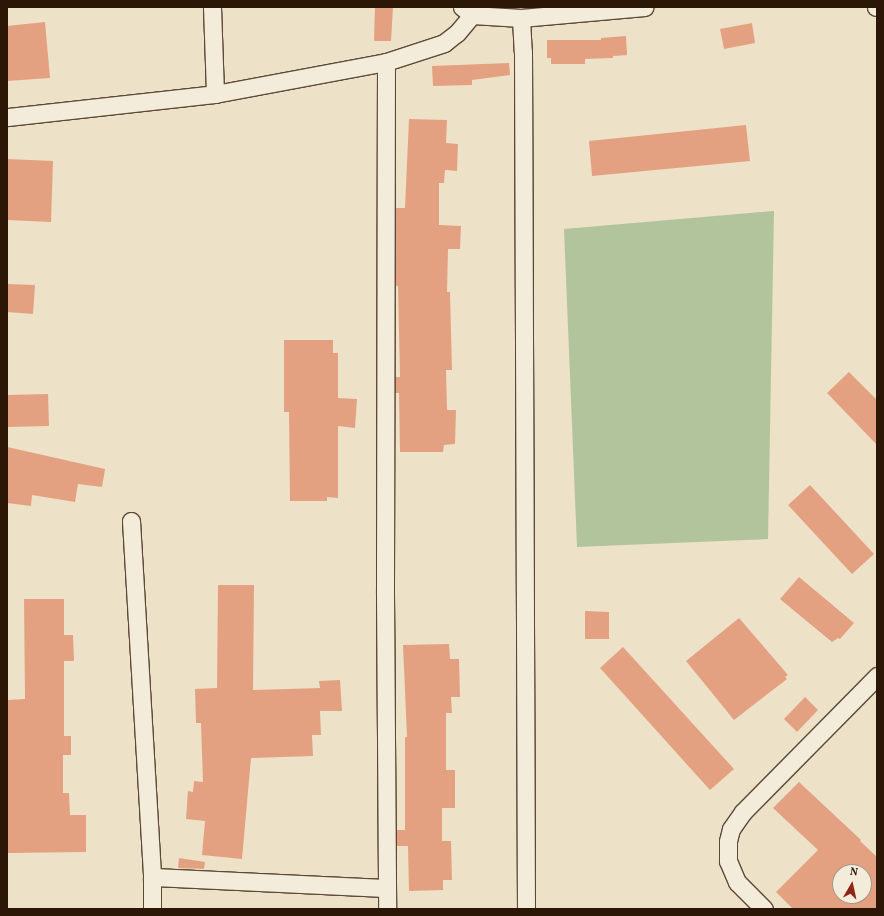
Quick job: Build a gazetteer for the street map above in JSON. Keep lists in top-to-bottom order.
{
  "north": "top"
}
